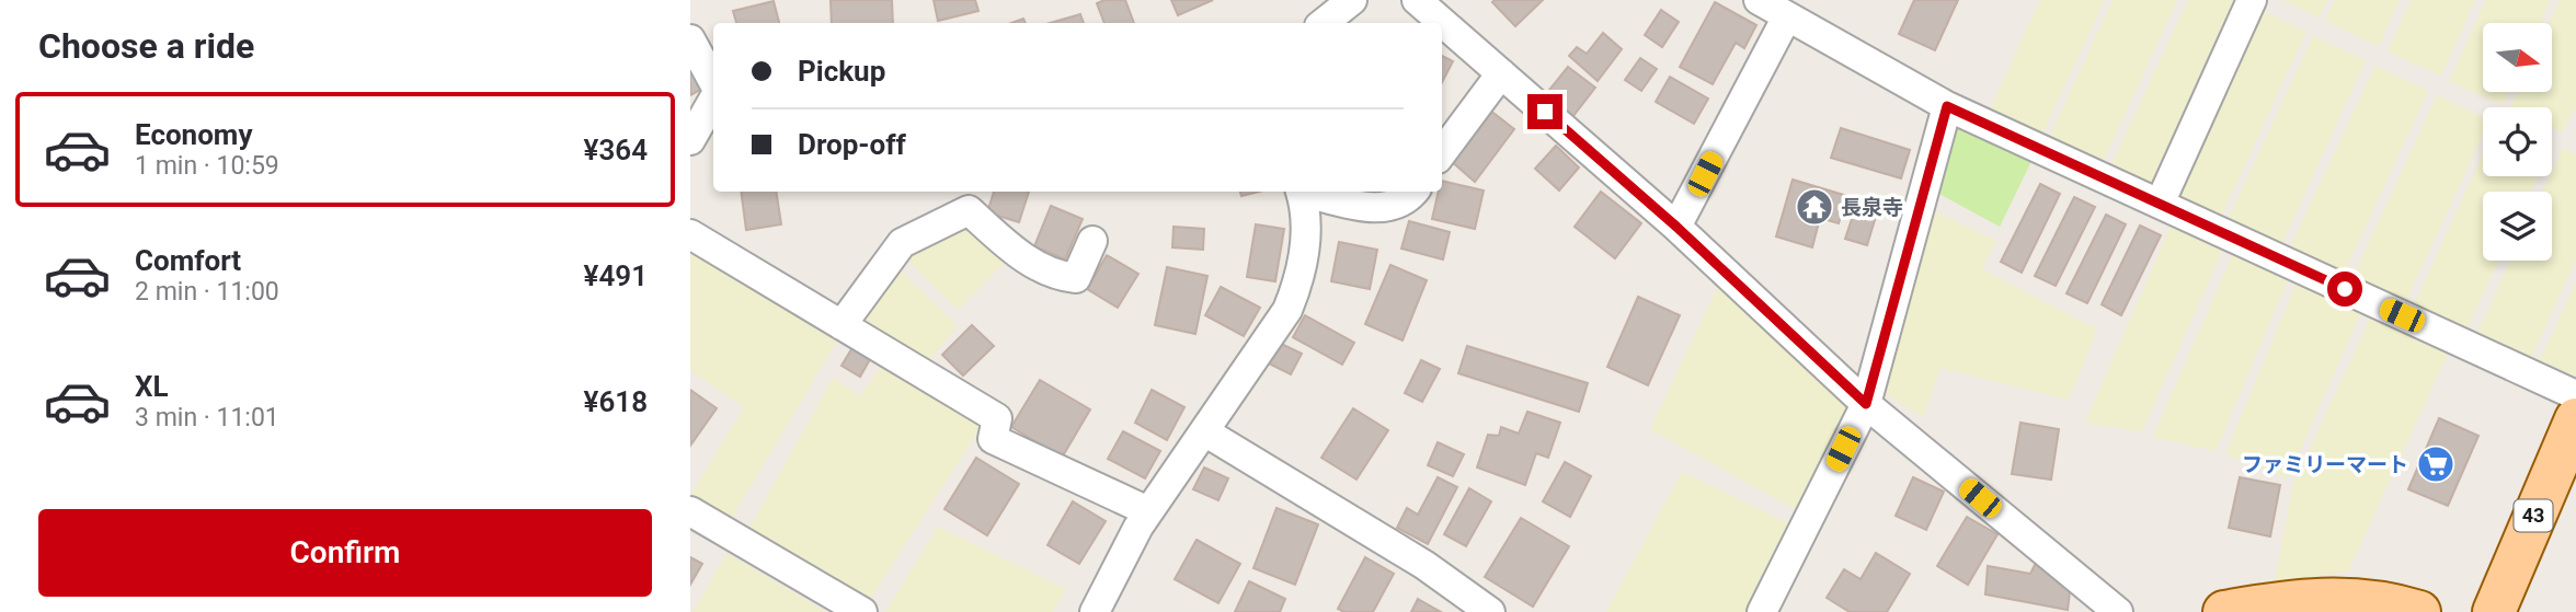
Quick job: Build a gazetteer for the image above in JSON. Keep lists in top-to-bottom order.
{
  "streets": {
    "main road": ["43"]
  },
  "places": {
    "temple": ["長泉寺"],
    "supermarket": ["ファミリーマート"]
  },
  "north": "right",
  "page": {
    "heading": "Choose a ride",
    "banner": ["Pickup", "Drop-off"],
    "list": [
      {
        "name": "Economy",
        "note": "1 min · 10:59",
        "value": "¥364"
      },
      {
        "name": "Comfort",
        "note": "2 min · 11:00",
        "value": "¥491"
      },
      {
        "name": "XL",
        "note": "3 min · 11:01",
        "value": "¥618"
      }
    ],
    "buttons": "Confirm"
  }
}
